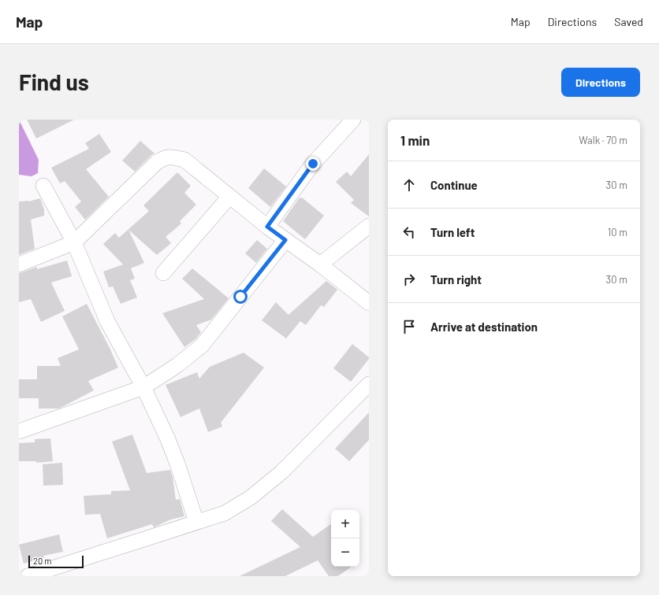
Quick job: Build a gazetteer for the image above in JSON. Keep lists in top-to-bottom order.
{
  "scale_bar": "20 m",
  "page": {
    "header": "Map",
    "nav": ["Map", "Directions", "Saved"],
    "buttons": "Directions",
    "title": "Find us",
    "heading": ["1 min", "Walk · 70 m"],
    "list": [
      ["Continue", "30 m"],
      ["Turn left", "10 m"],
      ["Turn right", "30 m"],
      "Arrive at destination"
    ],
    "map_buttons": ["+", "−"],
    "scale": "20 m"
  }
}
